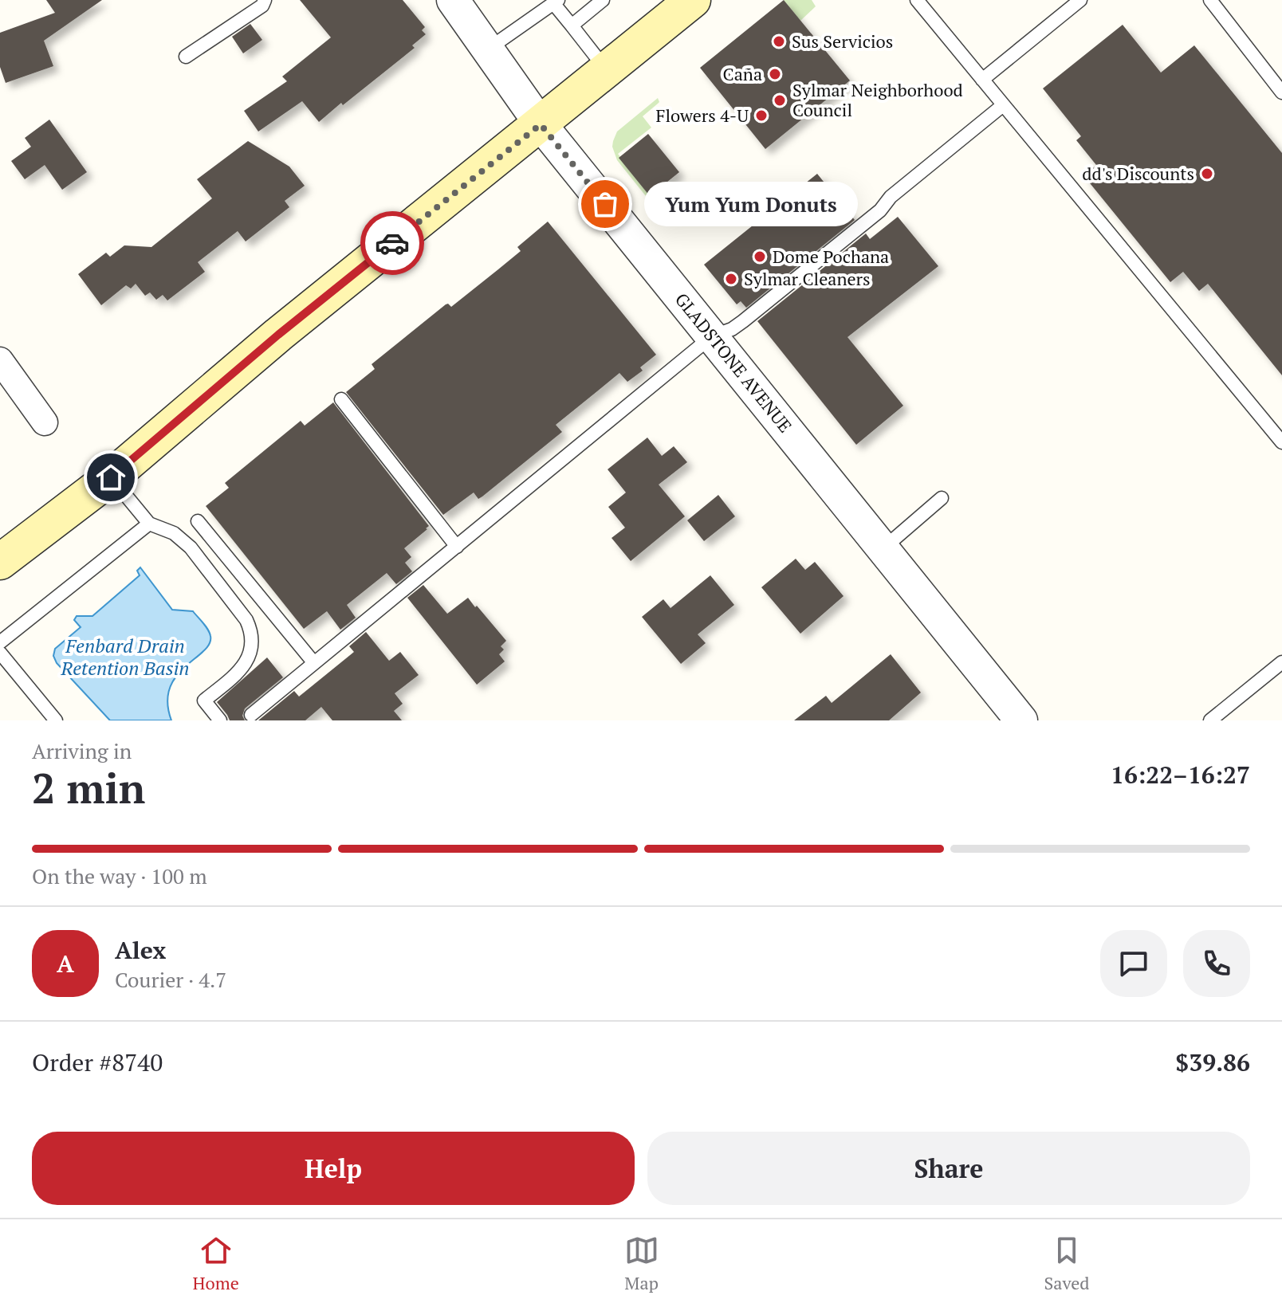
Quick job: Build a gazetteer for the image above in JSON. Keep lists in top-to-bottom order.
{
  "streets": {
    "street": ["GLADSTONE AVENUE"]
  },
  "water": ["Fenbard Drain Retention Basin"],
  "places": [
    "Sus Servicios",
    "Caña",
    "Sylmar Neighborhood Council",
    "Flowers 4-U",
    "dd's Discounts",
    "Yum Yum Donuts",
    "Dome Pochana",
    "Sylmar Cleaners"
  ],
  "page": {
    "bubble": "Yum Yum Donuts",
    "heading": ["2 min", "Arriving in", "16:22–16:27"],
    "panel": [
      "Alex",
      "Courier · 4.7",
      "Order #8740",
      "$39.86"
    ],
    "bar": "On the way · 100 m",
    "round": "A",
    "buttons": ["Help", "Share"],
    "tabs": ["Home", "Map", "Saved"]
  }
}
